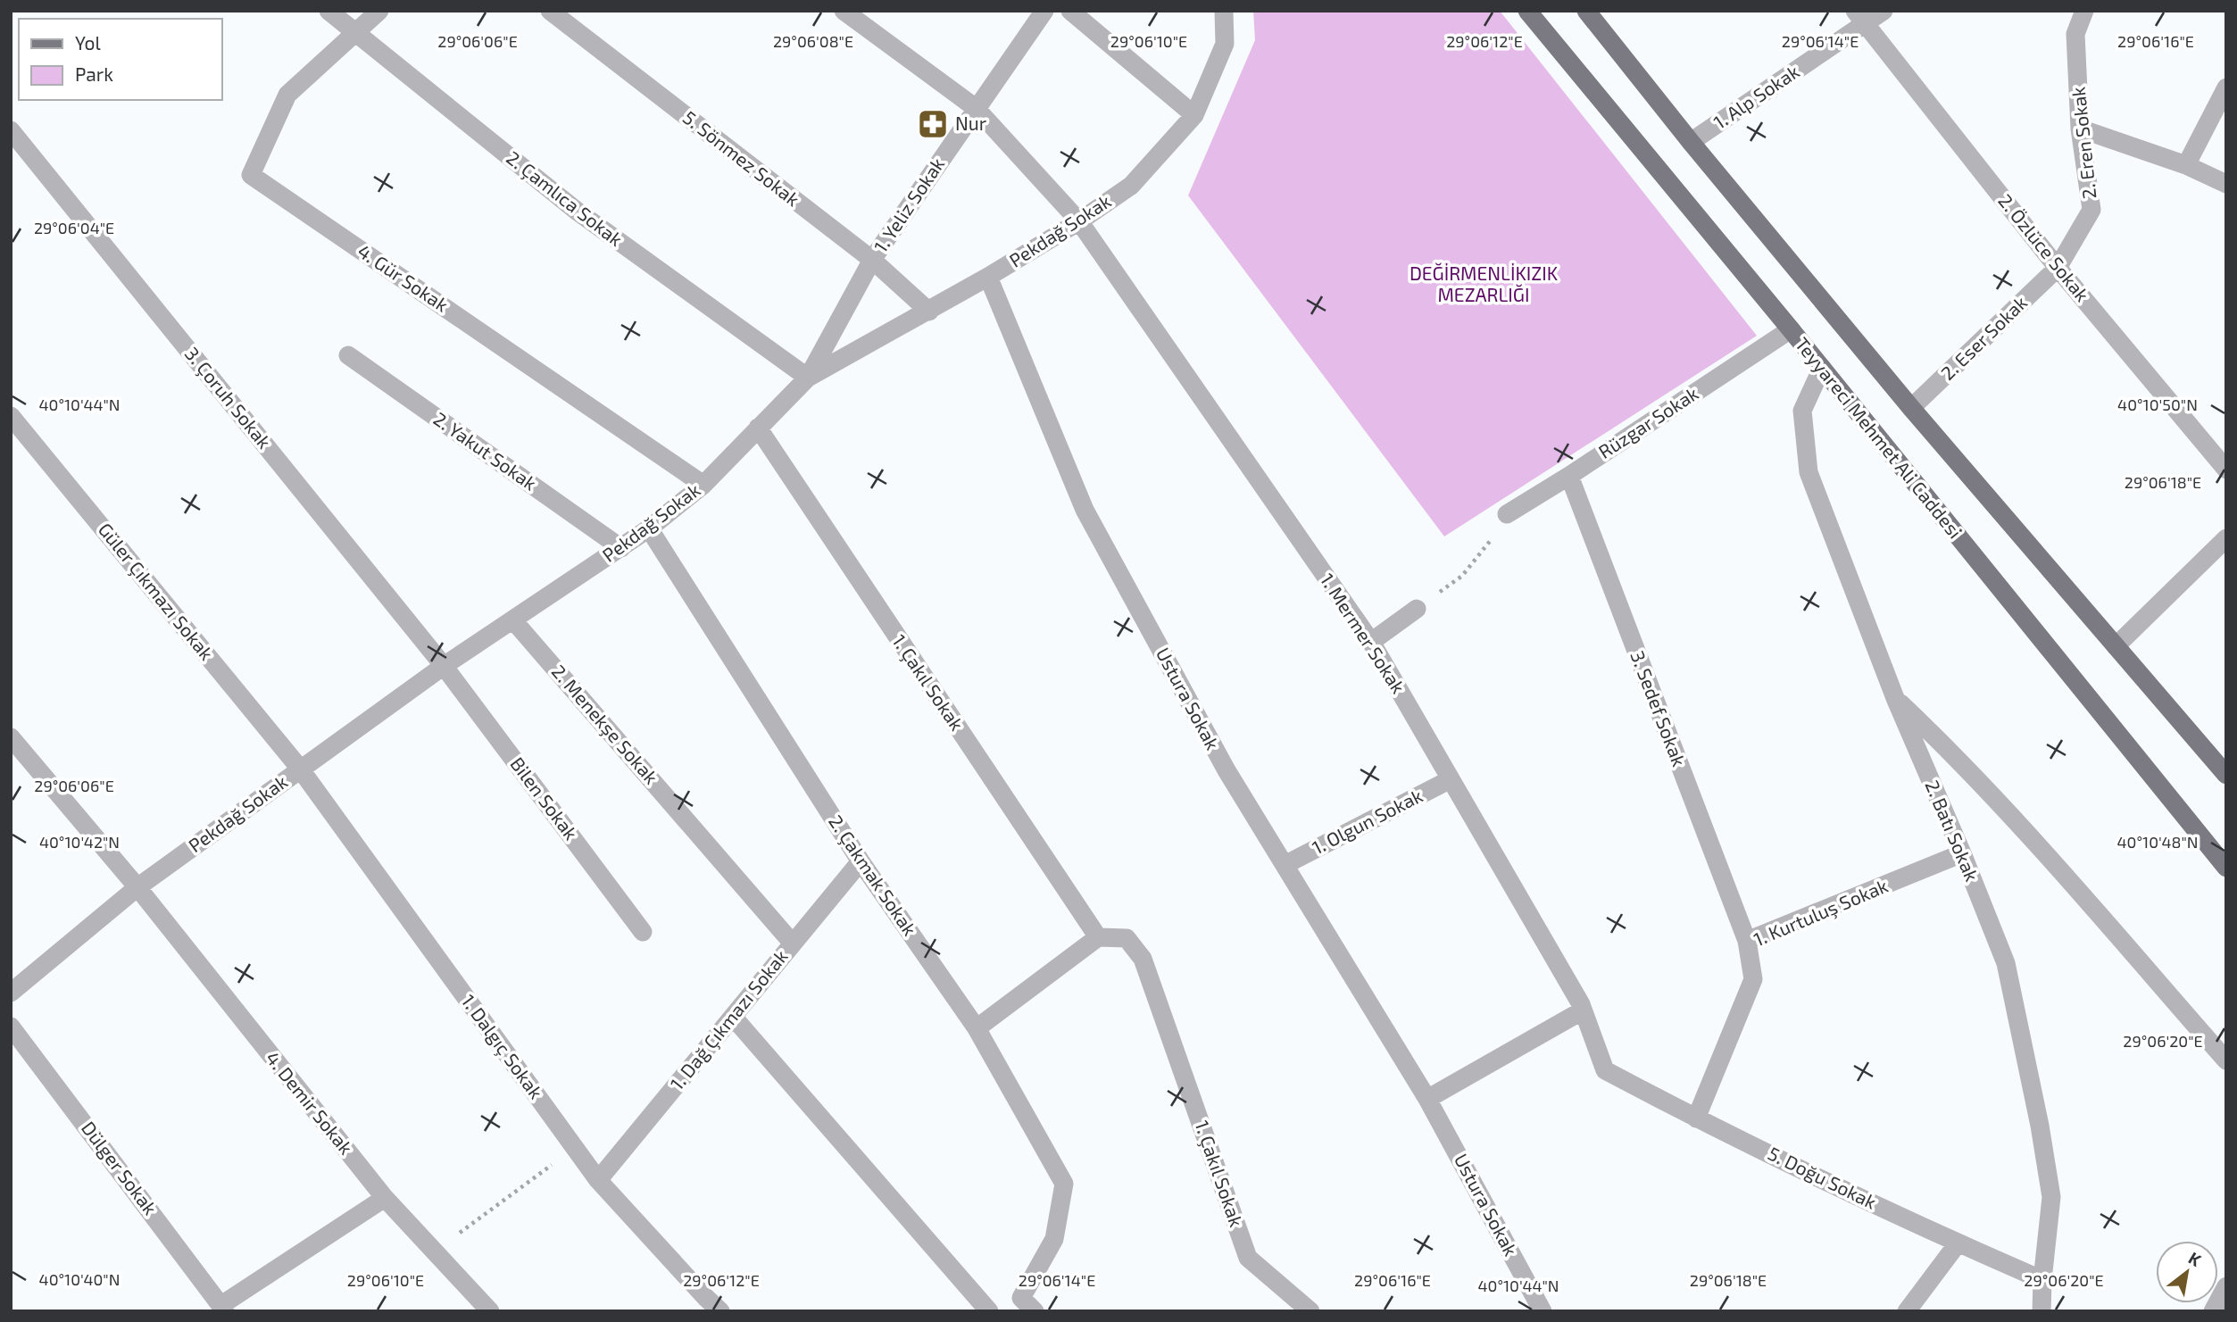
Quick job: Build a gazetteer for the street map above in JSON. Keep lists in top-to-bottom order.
{
  "streets": {
    "main road": ["Teyyareci Mehmet Ali Caddesi"],
    "street": [
      "1. Alp Sokak",
      "2. Eren Sokak",
      "5. Sönmez Sokak",
      "2. Çamlıca Sokak",
      "1. Yeliz Sokak",
      "Pekdağ Sokak",
      "2. Özlüce Sokak",
      "4. Gür Sokak",
      "2. Eser Sokak",
      "3. Çoruh Sokak",
      "Rüzgar Sokak",
      "2. Yakut Sokak",
      "Güler Çıkmazı Sokak",
      "1. Mermer Sokak",
      "1. Çakıl Sokak",
      "Ustura Sokak",
      "3. Sedef Sokak",
      "2. Menekşe Sokak",
      "Bilen Sokak",
      "1. Olgun Sokak",
      "2. Batı Sokak",
      "2. Çakmak Sokak",
      "1. Kurtuluş Sokak",
      "1. Dağ Çıkmazı Sokak",
      "1. Dalgıç Sokak",
      "4. Demir Sokak",
      "Dülger Sokak",
      "5. Doğu Sokak"
    ]
  },
  "crossings": [
    ["1. Alp Sokak", "2. Özlüce Sokak"],
    ["2. Eren Sokak", "2. Özlüce Sokak"],
    ["2. Eren Sokak", "2. Eser Sokak"],
    ["5. Sönmez Sokak", "1. Yeliz Sokak"],
    ["5. Sönmez Sokak", "Pekdağ Sokak"],
    ["2. Çamlıca Sokak", "1. Yeliz Sokak"],
    ["2. Çamlıca Sokak", "Pekdağ Sokak"],
    ["2. Çamlıca Sokak", "4. Gür Sokak"],
    ["1. Yeliz Sokak", "Pekdağ Sokak"],
    ["1. Yeliz Sokak", "1. Mermer Sokak"],
    ["Pekdağ Sokak", "4. Gür Sokak"],
    ["Pekdağ Sokak", "3. Çoruh Sokak"],
    ["Pekdağ Sokak", "2. Yakut Sokak"],
    ["Pekdağ Sokak", "Güler Çıkmazı Sokak"],
    ["Pekdağ Sokak", "1. Mermer Sokak"],
    ["Pekdağ Sokak", "1. Çakıl Sokak"],
    ["Pekdağ Sokak", "Ustura Sokak"],
    ["Pekdağ Sokak", "2. Menekşe Sokak"],
    ["Pekdağ Sokak", "Bilen Sokak"],
    ["Pekdağ Sokak", "2. Çakmak Sokak"],
    ["Pekdağ Sokak", "1. Dalgıç Sokak"],
    ["Pekdağ Sokak", "4. Demir Sokak"],
    ["2. Özlüce Sokak", "2. Eser Sokak"],
    ["3. Çoruh Sokak", "Bilen Sokak"],
    ["Rüzgar Sokak", "Teyyareci Mehmet Ali Caddesi"],
    ["Rüzgar Sokak", "3. Sedef Sokak"],
    ["Teyyareci Mehmet Ali Caddesi", "2. Batı Sokak"],
    ["Güler Çıkmazı Sokak", "1. Dalgıç Sokak"],
    ["1. Mermer Sokak", "1. Olgun Sokak"],
    ["1. Mermer Sokak", "5. Doğu Sokak"],
    ["Ustura Sokak", "1. Olgun Sokak"],
    ["3. Sedef Sokak", "1. Kurtuluş Sokak"],
    ["2. Menekşe Sokak", "1. Dağ Çıkmazı Sokak"],
    ["2. Batı Sokak", "1. Kurtuluş Sokak"],
    ["2. Batı Sokak", "5. Doğu Sokak"],
    ["2. Çakmak Sokak", "1. Dağ Çıkmazı Sokak"],
    ["1. Kurtuluş Sokak", "5. Doğu Sokak"],
    ["1. Dağ Çıkmazı Sokak", "1. Dalgıç Sokak"]
  ],
  "parks": ["DEĞİRMENLİKIZIK MEZARLIĞI"],
  "places": {
    "pharmacy": ["Nur"]
  },
  "legend": ["Yol", "Park"],
  "north": "top right",
  "coordinates": [
    "29°06'06\"E",
    "29°06'08\"E",
    "29°06'10\"E",
    "29°06'12\"E",
    "29°06'14\"E",
    "29°06'16\"E",
    "29°06'04\"E",
    "40°10'44\"N",
    "40°10'50\"N",
    "29°06'18\"E",
    "40°10'42\"N",
    "40°10'48\"N",
    "29°06'20\"E",
    "40°10'40\"N"
  ]
}
